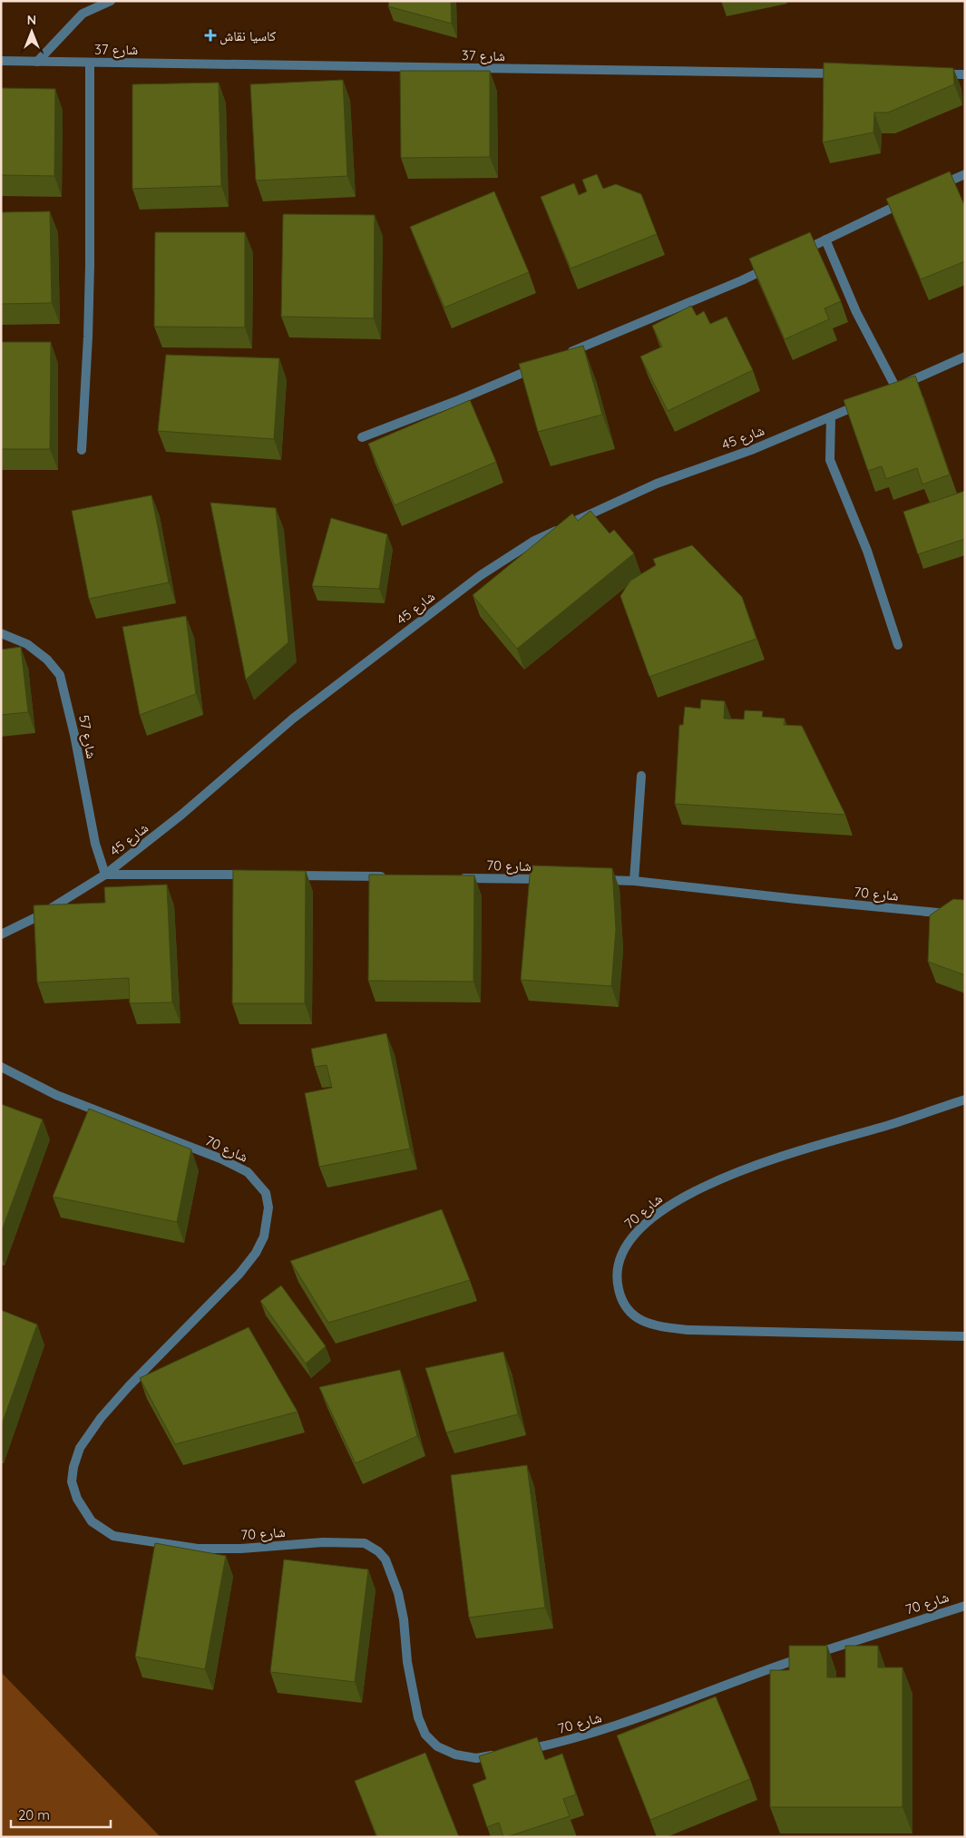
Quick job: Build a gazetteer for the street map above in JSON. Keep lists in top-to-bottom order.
{
  "streets": {
    "street": [
      "شارع 37",
      "شارع 45",
      "شارع 57",
      "شارع 70"
    ]
  },
  "crossings": [
    ["شارع 45", "شارع 57"]
  ],
  "places": {
    "health": ["كاسيا نقاش"]
  },
  "scale_bar": "20 m",
  "north": "top"
}
